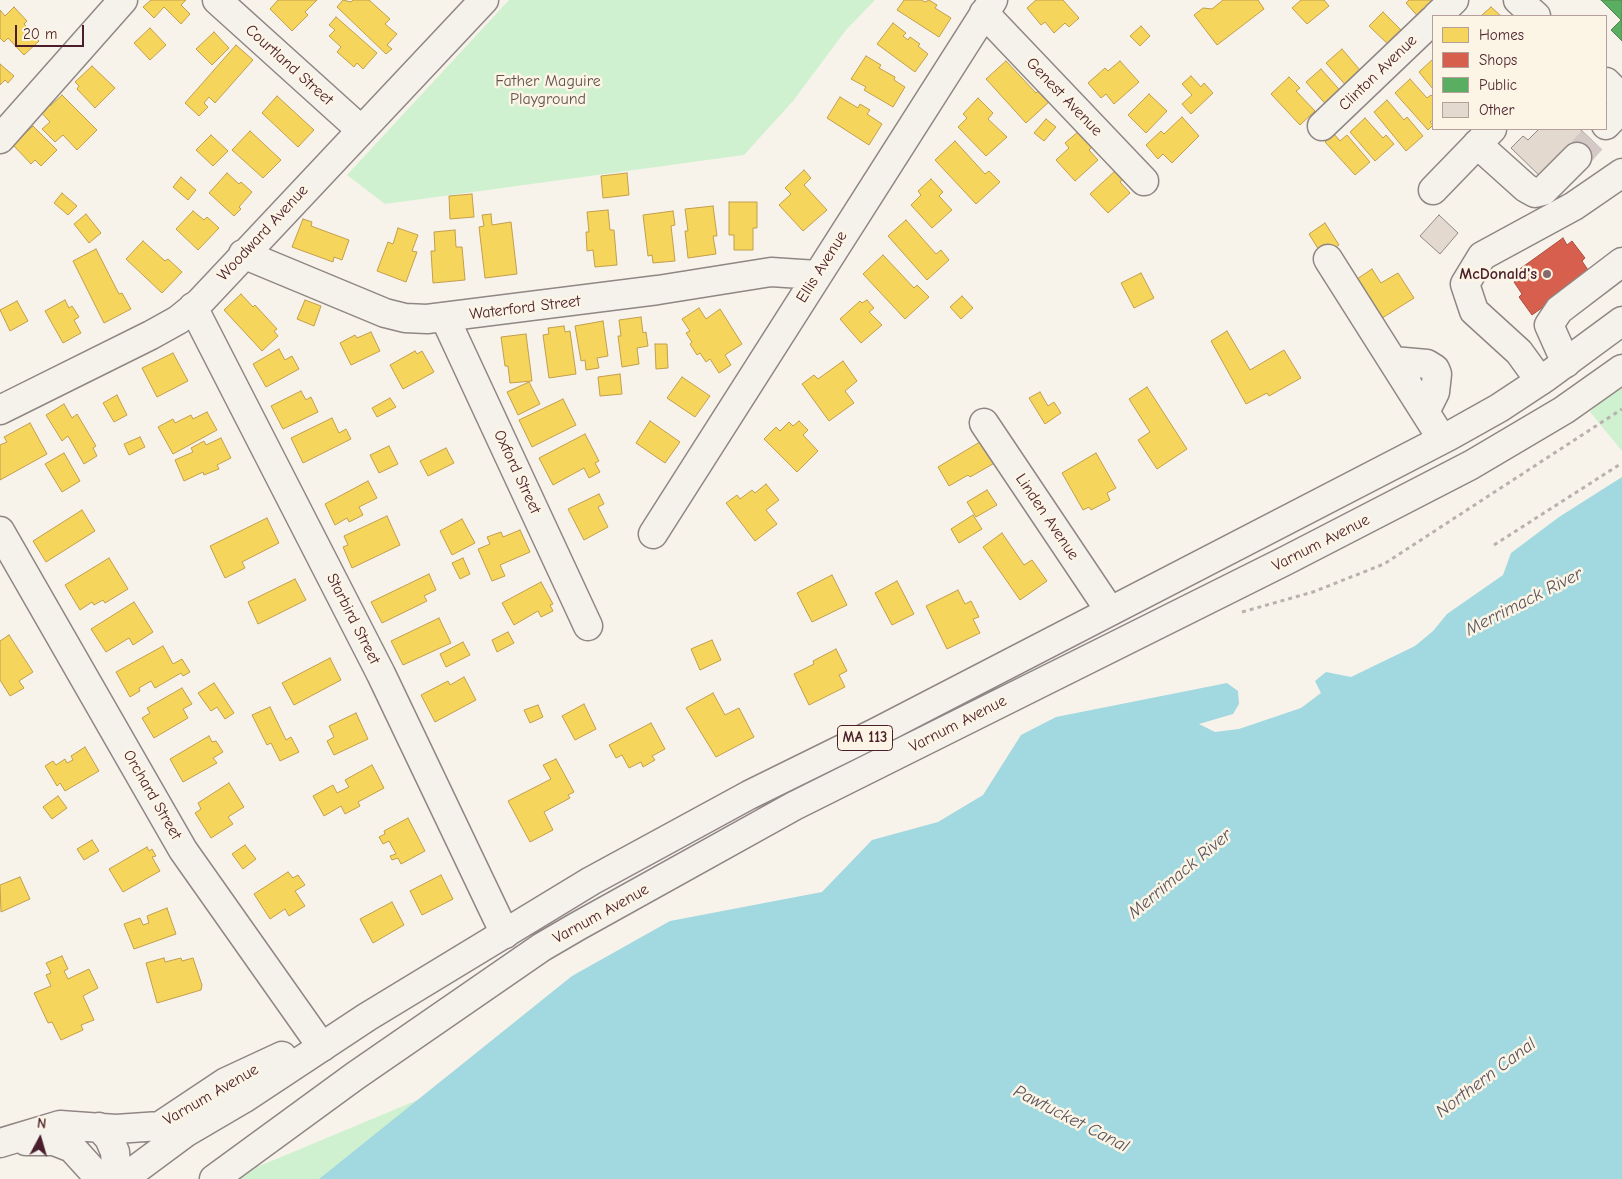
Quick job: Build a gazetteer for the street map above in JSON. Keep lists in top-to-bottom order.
{
  "streets": {
    "street": [
      "Courtland Street",
      "Clinton Avenue",
      "Genest Avenue",
      "Woodward Avenue",
      "Ellis Avenue",
      "Waterford Street",
      "Oxford Street",
      "Linden Avenue",
      "Varnum Avenue",
      "Starbird Street",
      "MA 113",
      "Orchard Street"
    ]
  },
  "crossings": [
    ["Courtland Street", "Woodward Avenue"],
    ["Genest Avenue", "Ellis Avenue"],
    ["Woodward Avenue", "Waterford Street"],
    ["Woodward Avenue", "Starbird Street"],
    ["Ellis Avenue", "Waterford Street"],
    ["Waterford Street", "Oxford Street"],
    ["Linden Avenue", "Varnum Avenue"],
    ["Varnum Avenue", "Starbird Street"],
    ["Varnum Avenue", "Orchard Street"]
  ],
  "water": ["Merrimack River", "Northern Canal", "Pawtucket Canal"],
  "parks": ["Father Maguire Playground"],
  "places": ["McDonald's"],
  "legend": [
    "Homes",
    "Shops",
    "Public",
    "Other"
  ],
  "scale_bar": "20 m",
  "north": "top"
}
